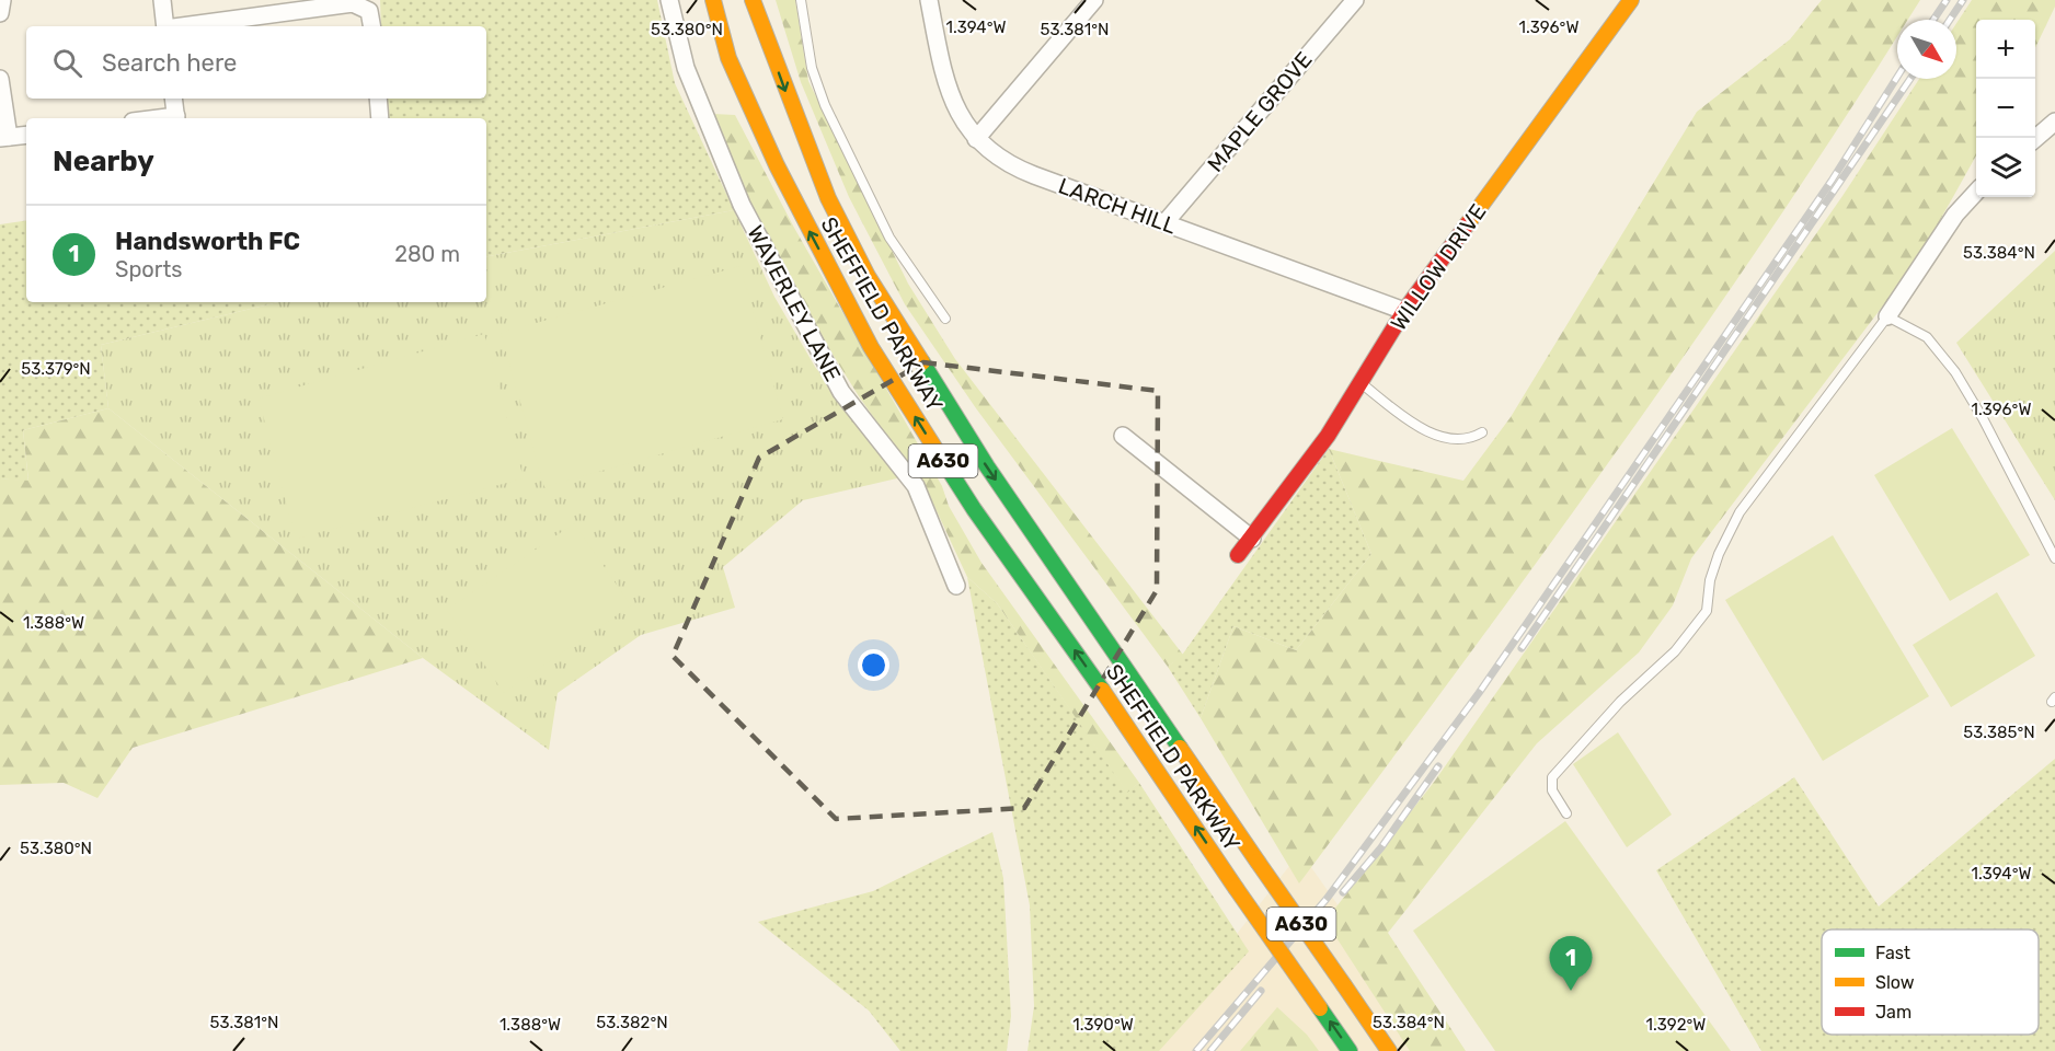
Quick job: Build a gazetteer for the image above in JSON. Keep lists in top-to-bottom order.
{
  "streets": {
    "main road": ["WILLOW DRIVE", "SHEFFIELD PARKWAY", "A630"],
    "street": ["MAPLE GROVE", "LARCH HILL", "WAVERLEY LANE"]
  },
  "crossings": [
    ["MAPLE GROVE", "LARCH HILL"],
    ["LARCH HILL", "WILLOW DRIVE"],
    ["SHEFFIELD PARKWAY", "A630"]
  ],
  "legend": ["Fast", "Slow", "Jam"],
  "north": "bottom right",
  "page": {
    "map_buttons": ["+", "−"],
    "search": "Search here",
    "heading": "Nearby",
    "list": [
      {
        "mark": "1",
        "name": "Handsworth FC",
        "note": "Sports",
        "value": "280 m"
      }
    ],
    "pins": "1"
  },
  "coordinates": [
    "1.394°W",
    "1.396°W",
    "53.380°N",
    "53.381°N",
    "53.384°N",
    "53.379°N",
    "1.388°W",
    "53.385°N",
    "53.382°N",
    "1.390°W",
    "1.392°W"
  ]
}
